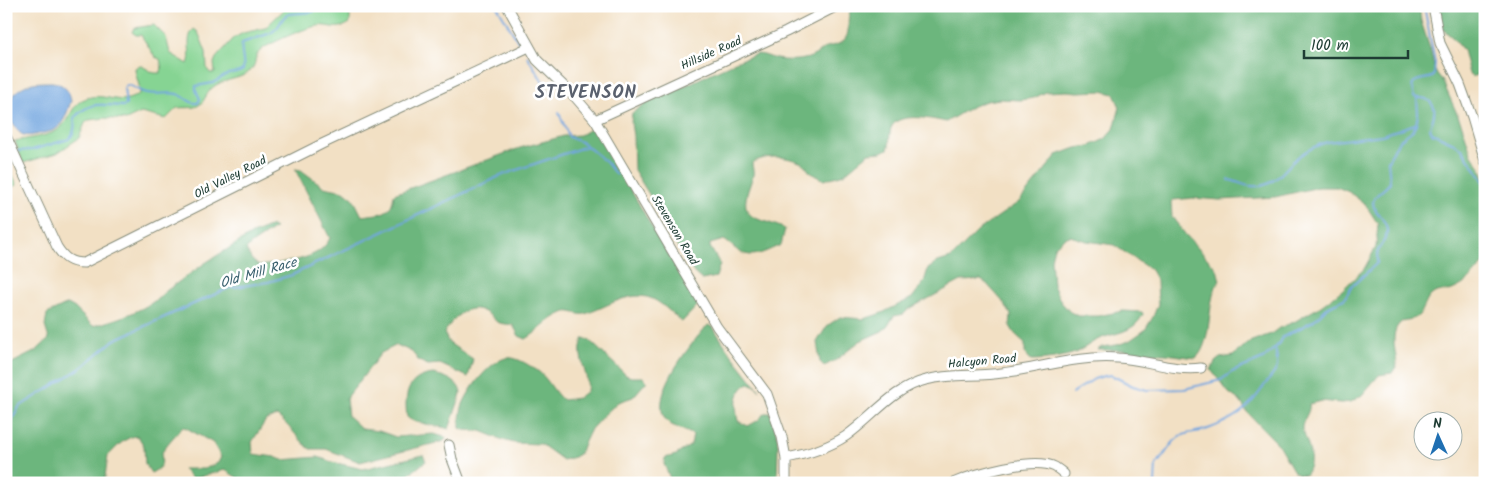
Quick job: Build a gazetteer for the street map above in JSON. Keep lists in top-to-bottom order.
{
  "streets": {
    "street": [
      "Hillside Road",
      "Old Valley Road",
      "Stevenson Road",
      "Halcyon Road"
    ]
  },
  "crossings": [
    ["Hillside Road", "Stevenson Road"],
    ["Old Valley Road", "Stevenson Road"],
    ["Stevenson Road", "Halcyon Road"]
  ],
  "districts": ["STEVENSON"],
  "water": ["Old Mill Race"],
  "scale_bar": "100 m",
  "north": "top"
}
